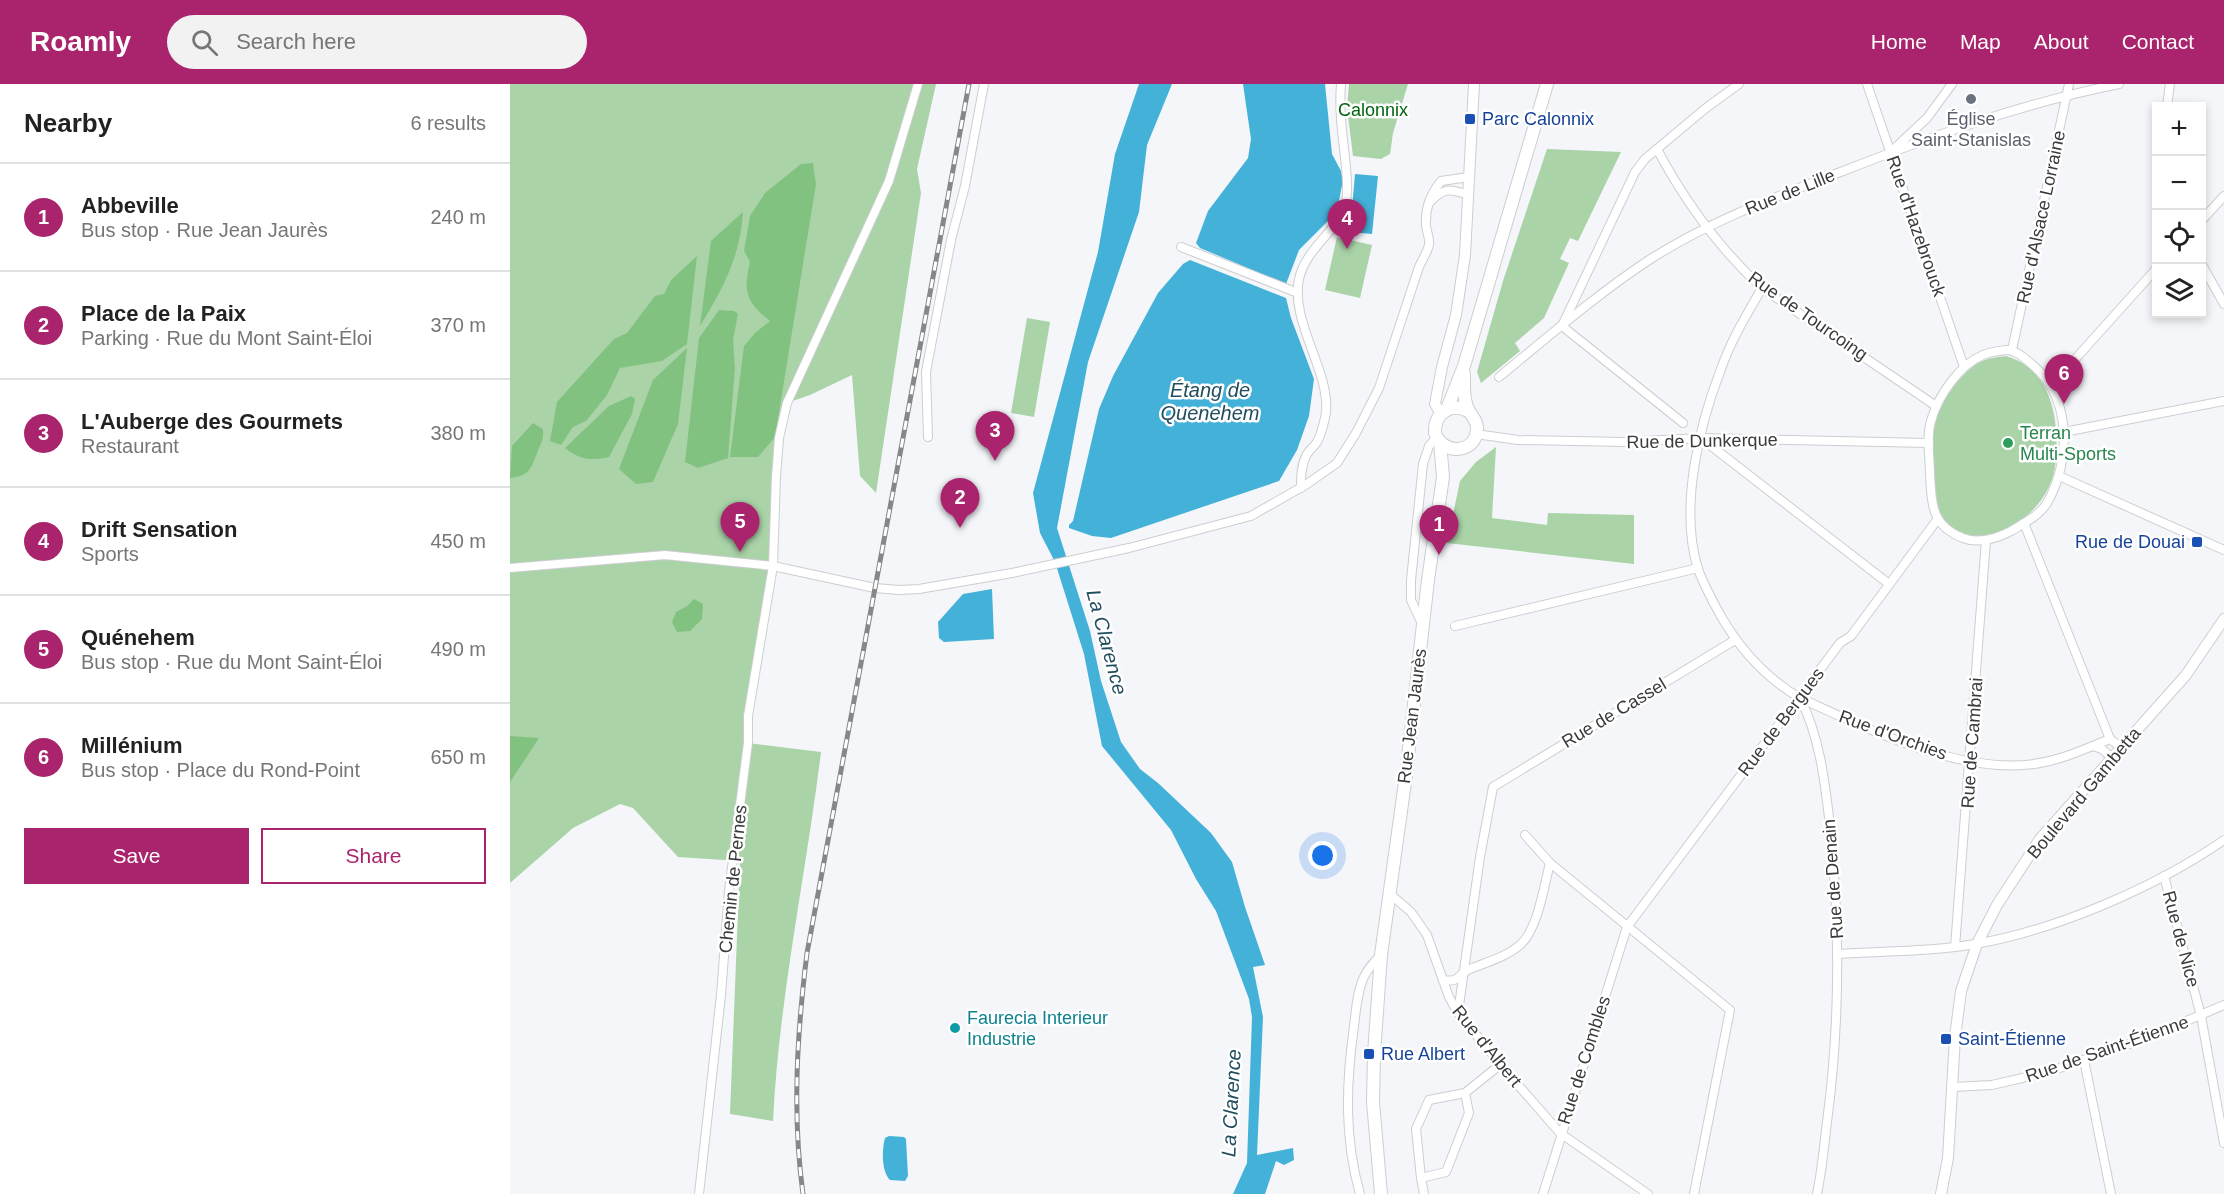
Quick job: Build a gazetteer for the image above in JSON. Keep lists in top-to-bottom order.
{
  "streets": {
    "main road": ["Rue Jean Jaurès"],
    "street": [
      "Rue de Lille",
      "Rue d'Alsace Lorraine",
      "Rue d'Hazebrouck",
      "Rue de Tourcoing",
      "Rue de Dunkerque",
      "Rue de Cassel",
      "Rue de Bergues",
      "Rue d'Orchies",
      "Rue de Cambrai",
      "Boulevard Gambetta",
      "Chemin de Pernes",
      "Rue de Denain",
      "Rue de Nice",
      "Rue d'Albert",
      "Rue de Saint-Étienne",
      "Rue de Combles"
    ]
  },
  "crossings": [
    ["Rue de Lille", "Rue d'Alsace Lorraine"],
    ["Rue de Lille", "Rue d'Hazebrouck"],
    ["Rue de Lille", "Rue de Tourcoing"],
    ["Rue d'Alsace Lorraine", "Rue d'Hazebrouck"],
    ["Rue d'Alsace Lorraine", "Rue de Tourcoing"],
    ["Rue d'Alsace Lorraine", "Rue de Dunkerque"],
    ["Rue d'Alsace Lorraine", "Rue de Bergues"],
    ["Rue d'Alsace Lorraine", "Rue de Cambrai"],
    ["Rue d'Hazebrouck", "Rue de Tourcoing"],
    ["Rue d'Hazebrouck", "Rue de Dunkerque"],
    ["Rue d'Hazebrouck", "Rue de Bergues"],
    ["Rue d'Hazebrouck", "Rue de Cambrai"],
    ["Rue de Tourcoing", "Rue de Dunkerque"],
    ["Rue de Tourcoing", "Rue de Bergues"],
    ["Rue de Tourcoing", "Rue d'Orchies"],
    ["Rue de Tourcoing", "Rue de Cambrai"],
    ["Rue de Dunkerque", "Rue Jean Jaurès"],
    ["Rue de Dunkerque", "Rue de Bergues"],
    ["Rue de Dunkerque", "Rue d'Orchies"],
    ["Rue de Dunkerque", "Rue de Cambrai"],
    ["Rue de Cassel", "Rue d'Orchies"],
    ["Rue Jean Jaurès", "Rue d'Albert"],
    ["Rue de Bergues", "Rue d'Orchies"],
    ["Rue de Bergues", "Rue de Cambrai"],
    ["Rue de Bergues", "Rue de Denain"],
    ["Rue de Bergues", "Rue de Combles"],
    ["Rue d'Orchies", "Rue de Cambrai"],
    ["Rue d'Orchies", "Rue de Denain"],
    ["Boulevard Gambetta", "Rue de Saint-Étienne"],
    ["Rue de Nice", "Rue de Saint-Étienne"],
    ["Rue d'Albert", "Rue de Combles"]
  ],
  "water": ["Étang de Quenehem", "La Clarence"],
  "parks": ["Calonnix"],
  "places": {
    "other": ["Église Saint-Stanislas", "Terran Multi-Sports", "Faurecia Interieur Industrie"],
    "transit": [
      "Parc Calonnix",
      "Rue de Douai",
      "Saint-Étienne",
      "Rue Albert"
    ]
  },
  "page": {
    "header": "Roamly",
    "search": "Search here",
    "nav": [
      "Home",
      "Map",
      "About",
      "Contact"
    ],
    "heading": ["Nearby", "6 results"],
    "map_buttons": ["+", "−"],
    "list": [
      {
        "mark": "1",
        "name": "Abbeville",
        "note": "Bus stop · Rue Jean Jaurès",
        "value": "240 m"
      },
      {
        "mark": "2",
        "name": "Place de la Paix",
        "note": "Parking · Rue du Mont Saint-Éloi",
        "value": "370 m"
      },
      {
        "mark": "3",
        "name": "L'Auberge des Gourmets",
        "note": "Restaurant",
        "value": "380 m"
      },
      {
        "mark": "4",
        "name": "Drift Sensation",
        "note": "Sports",
        "value": "450 m"
      },
      {
        "mark": "5",
        "name": "Quénehem",
        "note": "Bus stop · Rue du Mont Saint-Éloi",
        "value": "490 m"
      },
      {
        "mark": "6",
        "name": "Millénium",
        "note": "Bus stop · Place du Rond-Point",
        "value": "650 m"
      }
    ],
    "pins": [
      "4",
      "6",
      "3",
      "2",
      "5",
      "1"
    ],
    "buttons": ["Save", "Share"]
  }
}
